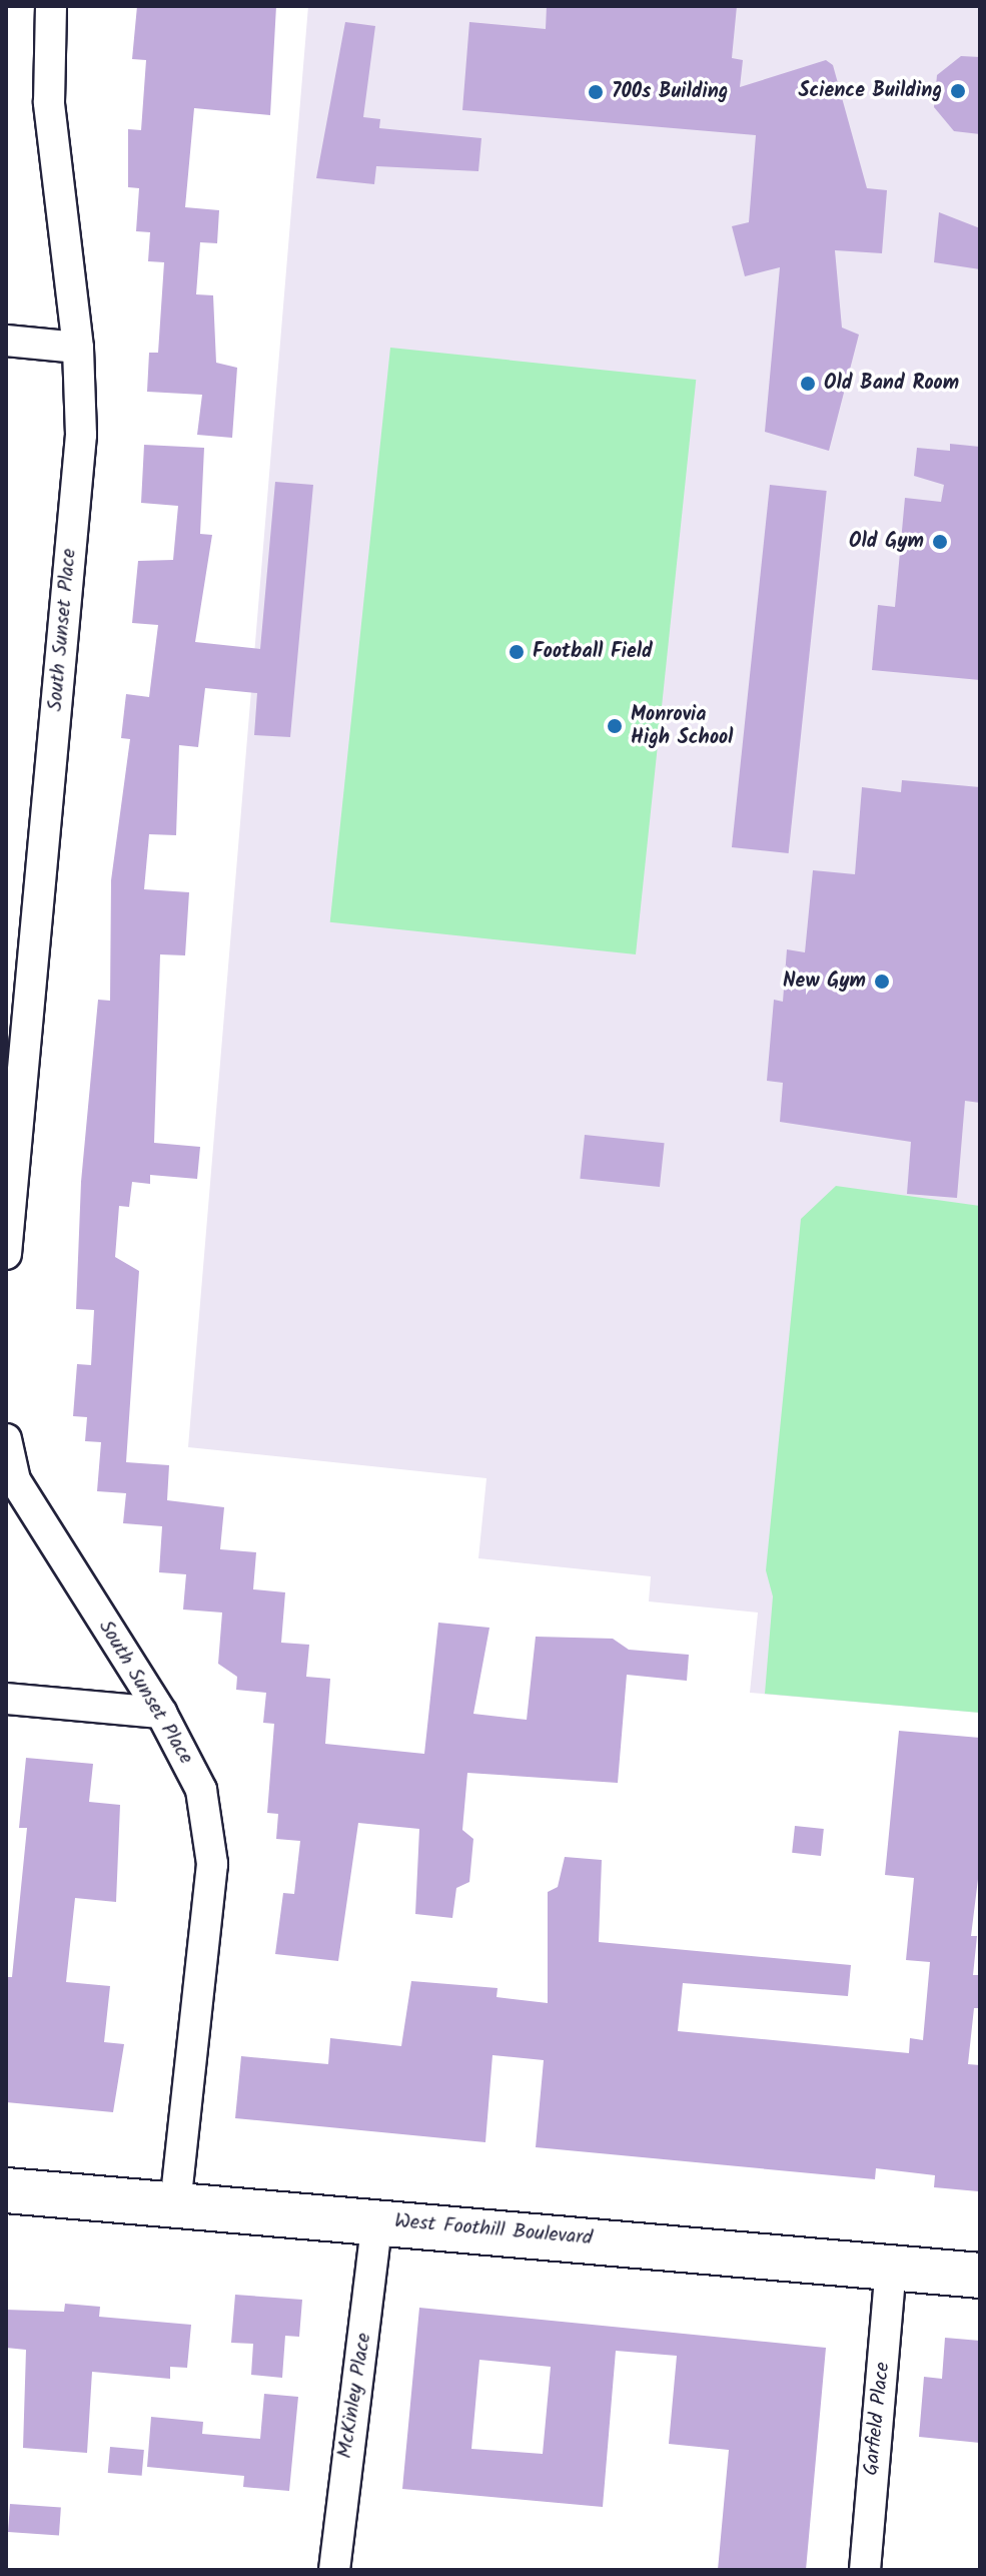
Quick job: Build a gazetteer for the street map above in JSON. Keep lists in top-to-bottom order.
{
  "streets": {
    "main road": ["West Foothill Boulevard"],
    "street": ["South Sunset Place", "McKinley Place", "Garfield Place"]
  },
  "crossings": [
    ["South Sunset Place", "West Foothill Boulevard"],
    ["West Foothill Boulevard", "McKinley Place"],
    ["West Foothill Boulevard", "Garfield Place"]
  ],
  "places": [
    "Science Building",
    "700s Building",
    "Old Band Room",
    "Old Gym",
    "Football Field",
    "Monrovia High School",
    "New Gym"
  ]
}
